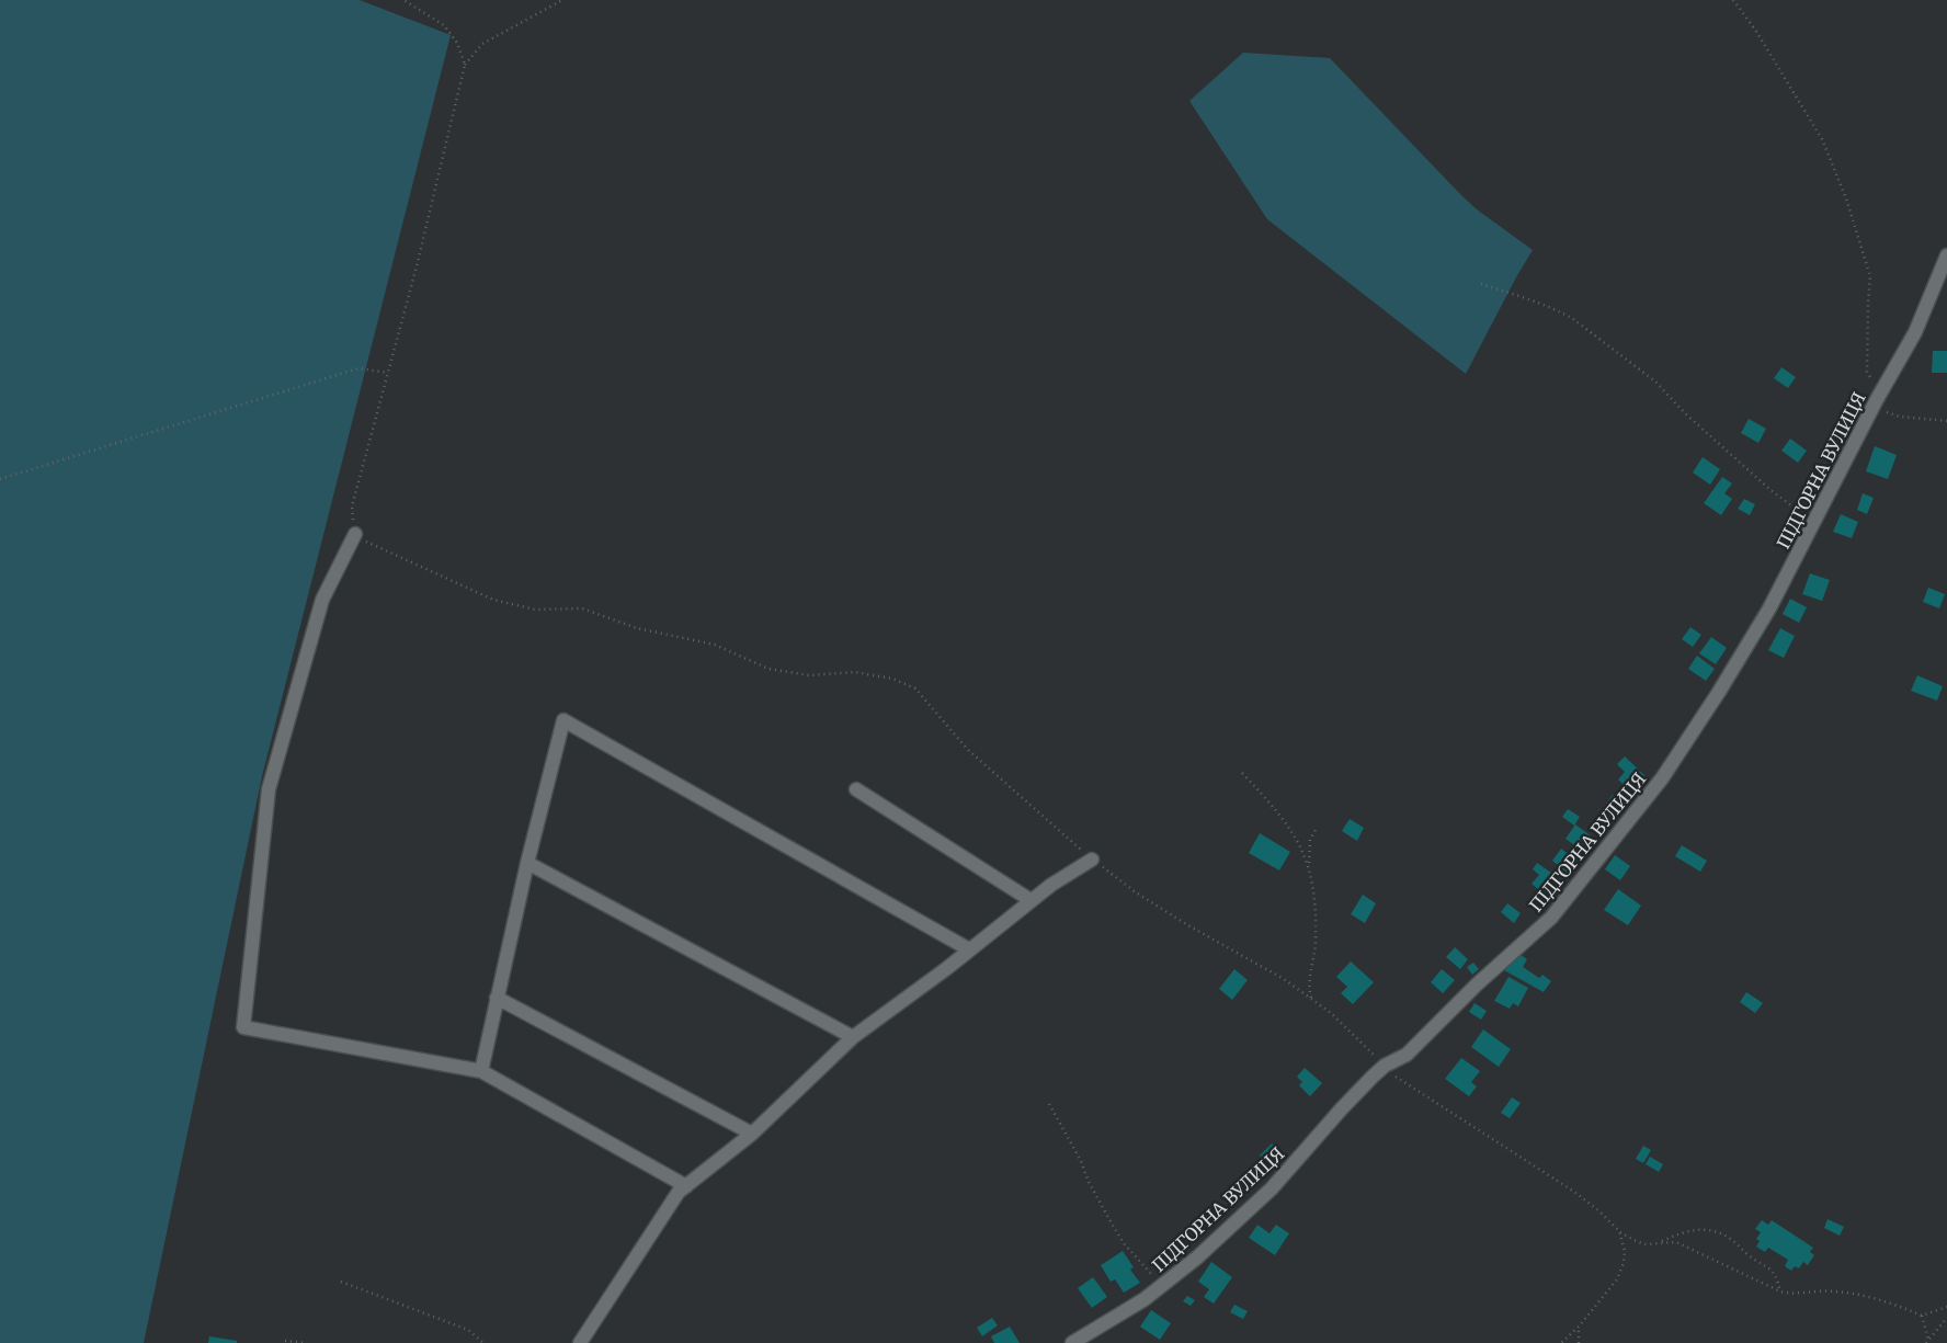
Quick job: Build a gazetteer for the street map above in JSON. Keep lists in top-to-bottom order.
{
  "streets": {
    "street": ["ПІДГОРНА ВУЛИЦЯ"]
  }
}
